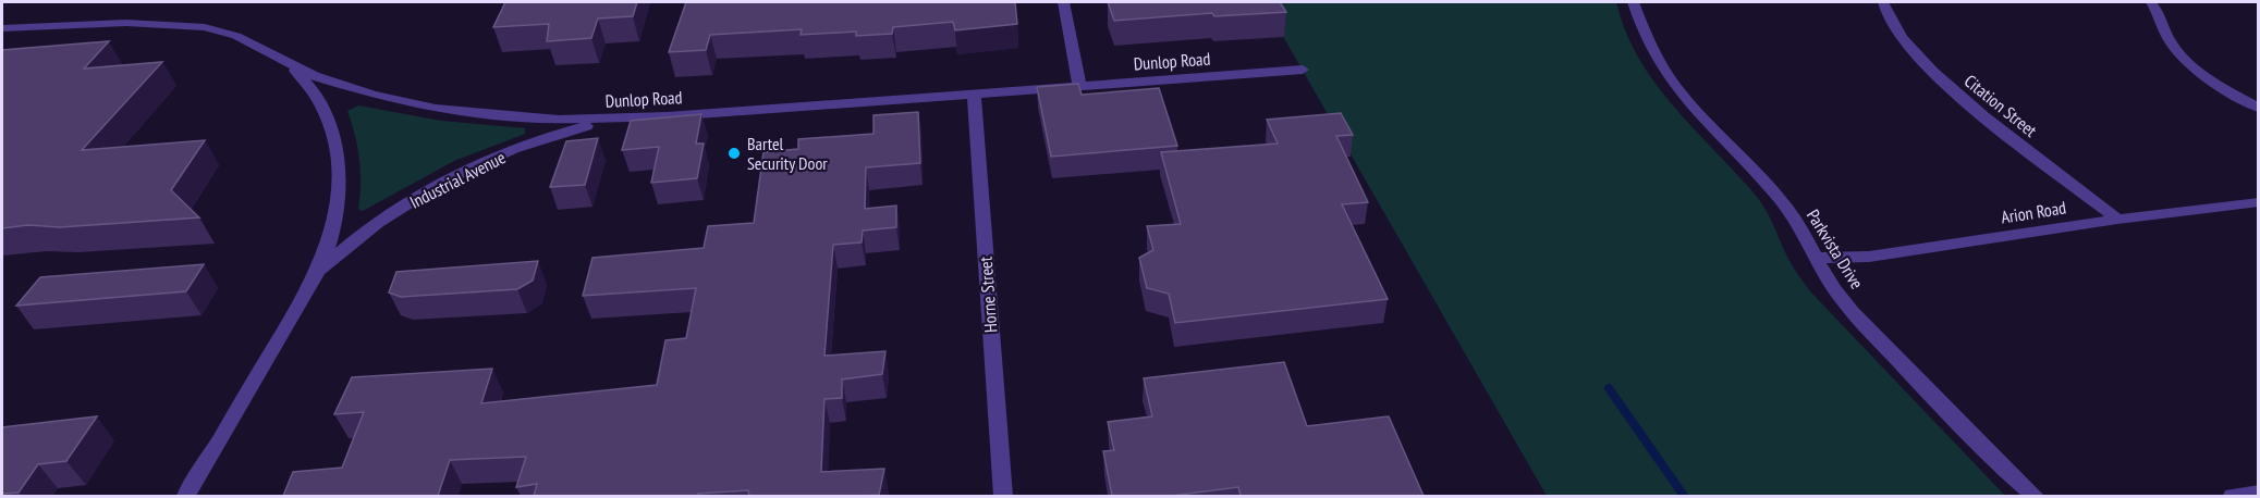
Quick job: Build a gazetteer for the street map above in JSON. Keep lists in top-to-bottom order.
{
  "streets": {
    "street": [
      "Dunlop Road",
      "Citation Street",
      "Industrial Avenue",
      "Arion Road",
      "Parkvista Drive",
      "Horne Street"
    ]
  },
  "crossings": [
    ["Dunlop Road", "Industrial Avenue"],
    ["Dunlop Road", "Horne Street"],
    ["Citation Street", "Arion Road"],
    ["Arion Road", "Parkvista Drive"]
  ],
  "places": ["Bartel Security Door"]
}
